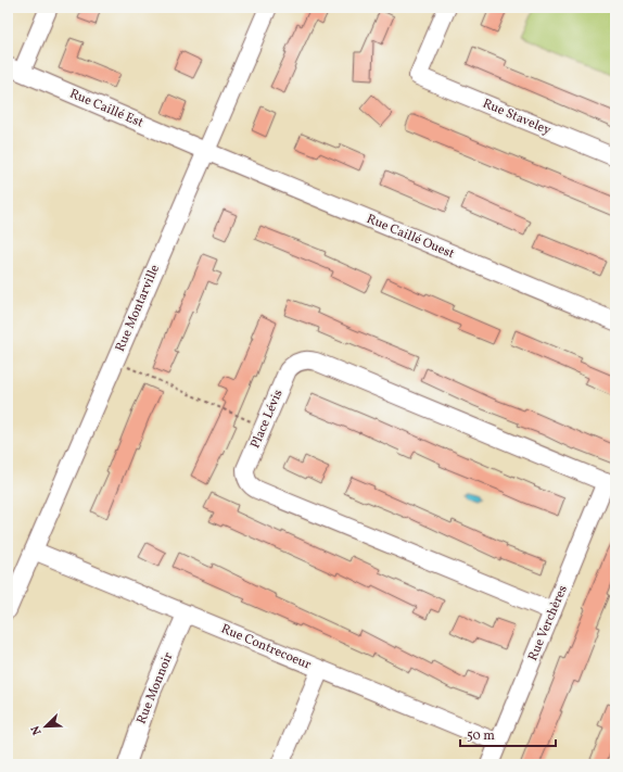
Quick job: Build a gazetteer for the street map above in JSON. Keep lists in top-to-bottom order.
{
  "streets": {
    "street": [
      "Rue Caillé Est",
      "Rue Staveley",
      "Rue Caillé Ouest",
      "Rue Montarville",
      "Place Lévis",
      "Rue Verchères",
      "Rue Contrecoeur",
      "Rue Monnoir"
    ]
  },
  "crossings": [
    ["Rue Caillé Est", "Rue Caillé Ouest"],
    ["Rue Caillé Est", "Rue Montarville"],
    ["Rue Caillé Ouest", "Rue Montarville"],
    ["Rue Montarville", "Rue Contrecoeur"],
    ["Place Lévis", "Rue Verchères"],
    ["Rue Verchères", "Rue Contrecoeur"],
    ["Rue Contrecoeur", "Rue Monnoir"]
  ],
  "scale_bar": "50 m",
  "north": "bottom left"
}
